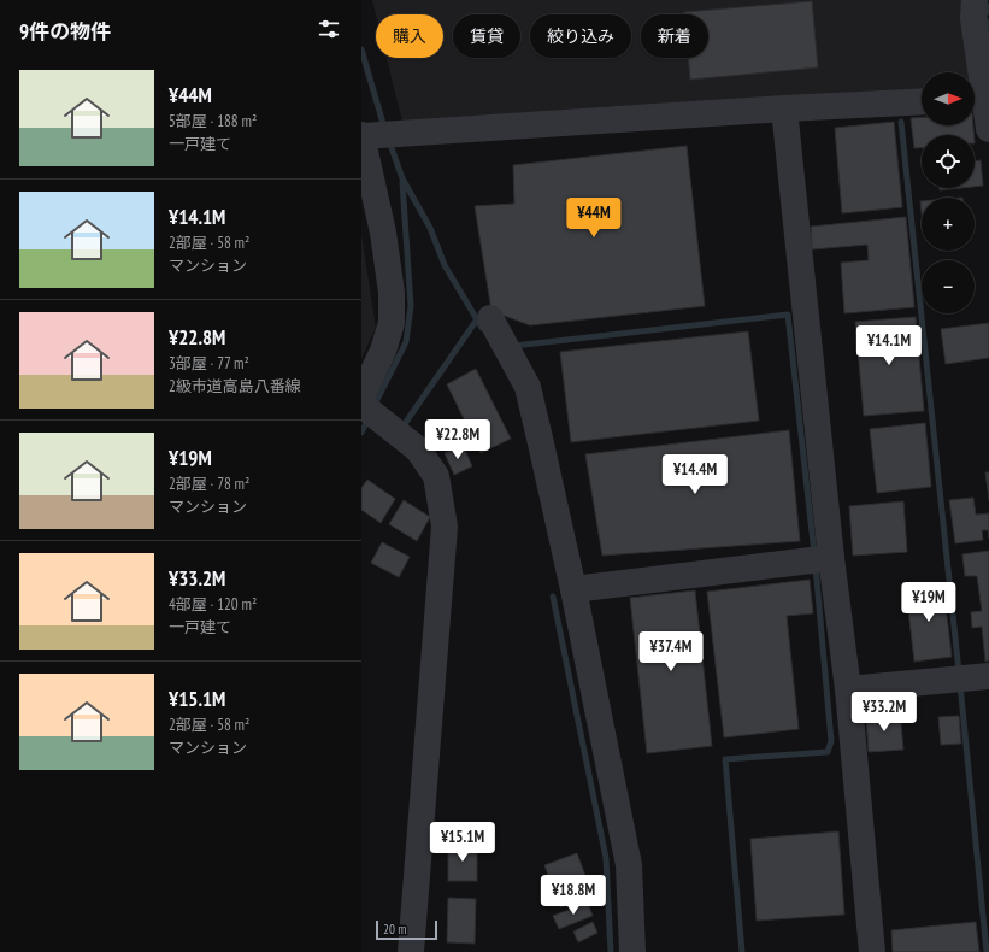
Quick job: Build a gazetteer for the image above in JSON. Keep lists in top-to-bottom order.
{
  "scale_bar": "20 m",
  "north": "right",
  "page": {
    "heading": "9件の物件",
    "chip": [
      "購入",
      "賃貸",
      "絞り込み",
      "新着"
    ],
    "list": [
      {
        "name": "¥44M",
        "note": "5部屋 · 188 m² · 一戸建て"
      },
      {
        "name": "¥14.1M",
        "note": "2部屋 · 58 m² · マンション"
      },
      {
        "name": "¥22.8M",
        "note": "3部屋 · 77 m² · 2級市道高島八番線"
      },
      {
        "name": "¥19M",
        "note": "2部屋 · 78 m² · マンション"
      },
      {
        "name": "¥33.2M",
        "note": "4部屋 · 120 m² · 一戸建て"
      },
      {
        "name": "¥15.1M",
        "note": "2部屋 · 58 m² · マンション"
      }
    ],
    "map_buttons": ["+", "−"],
    "price": [
      "¥44M",
      "¥14.1M",
      "¥22.8M",
      "¥14.4M",
      "¥19M",
      "¥37.4M",
      "¥33.2M",
      "¥15.1M",
      "¥18.8M"
    ],
    "scale": "20 m"
  }
}
